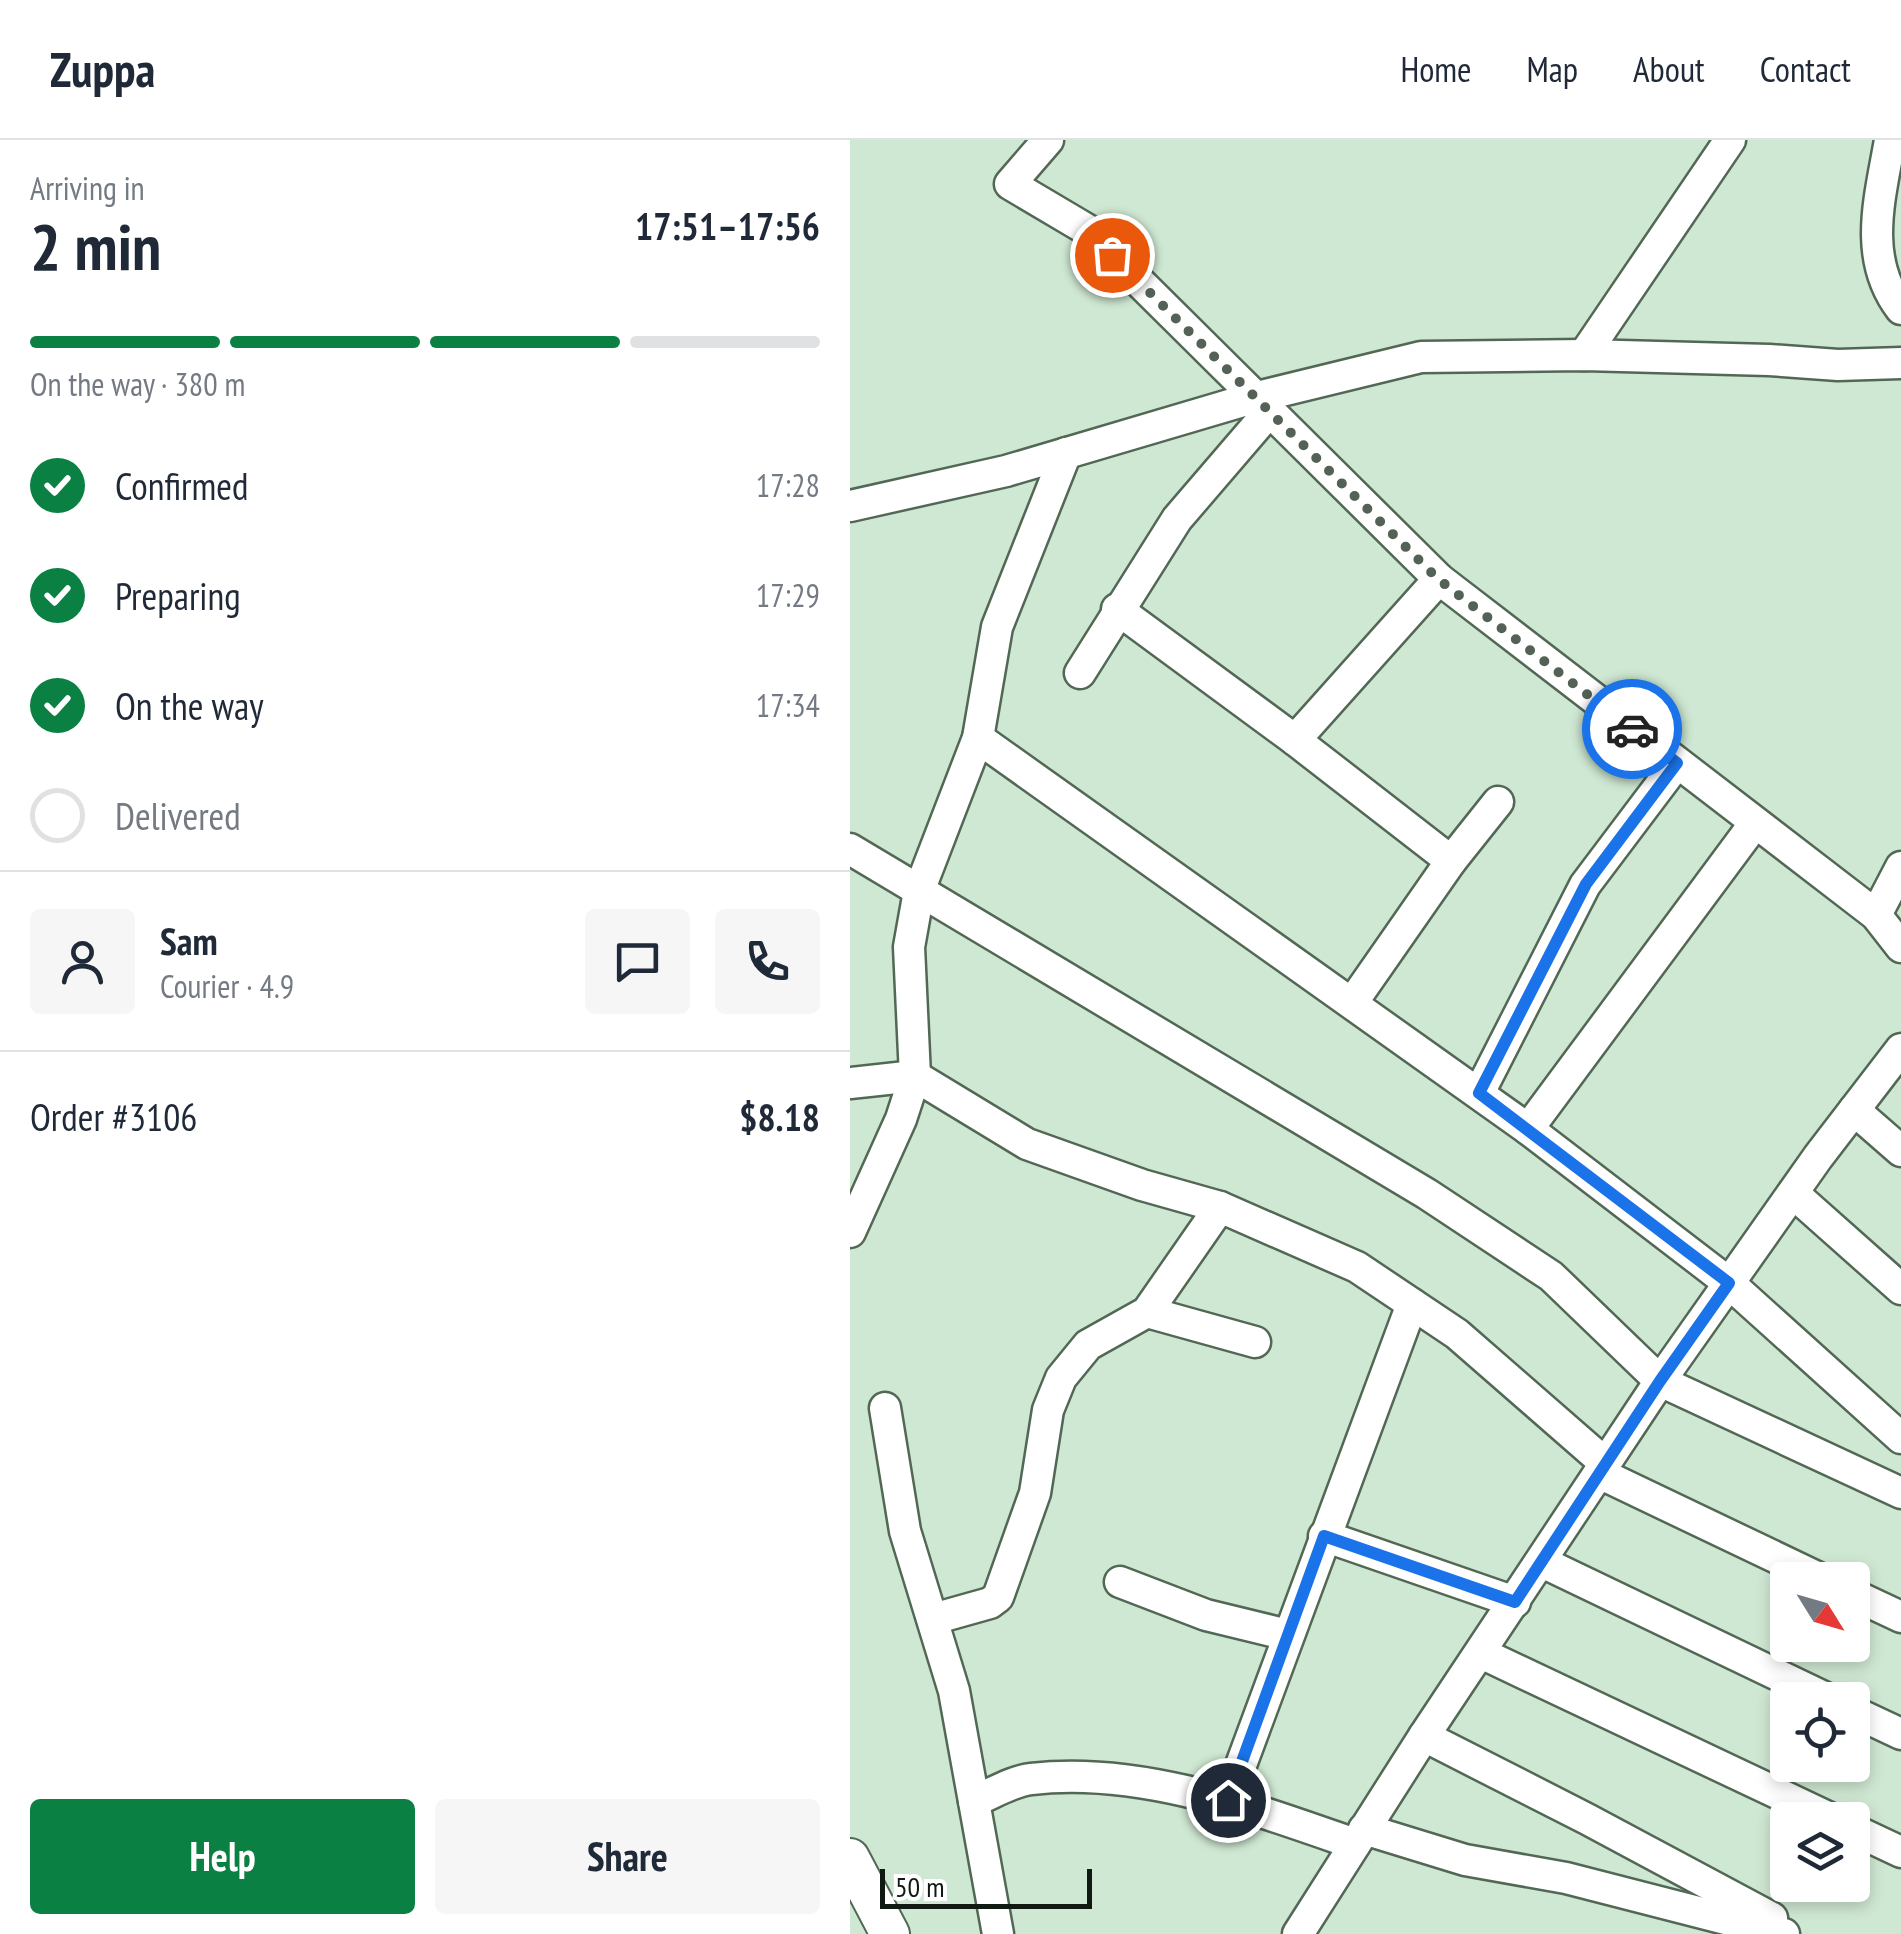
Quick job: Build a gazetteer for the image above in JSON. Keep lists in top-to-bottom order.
{
  "scale_bar": "50 m",
  "north": "bottom right",
  "page": {
    "header": "Zuppa",
    "nav": [
      "Home",
      "Map",
      "About",
      "Contact"
    ],
    "heading": ["2 min", "Arriving in", "17:51–17:56"],
    "panel": [
      "Sam",
      "Courier · 4.9",
      "Order #3106",
      "$8.18"
    ],
    "bar": "On the way · 380 m",
    "list": [
      ["Confirmed", "17:28"],
      ["Preparing", "17:29"],
      ["On the way", "17:34"],
      "Delivered"
    ],
    "buttons": ["Help", "Share"],
    "scale": "50 m"
  }
}
